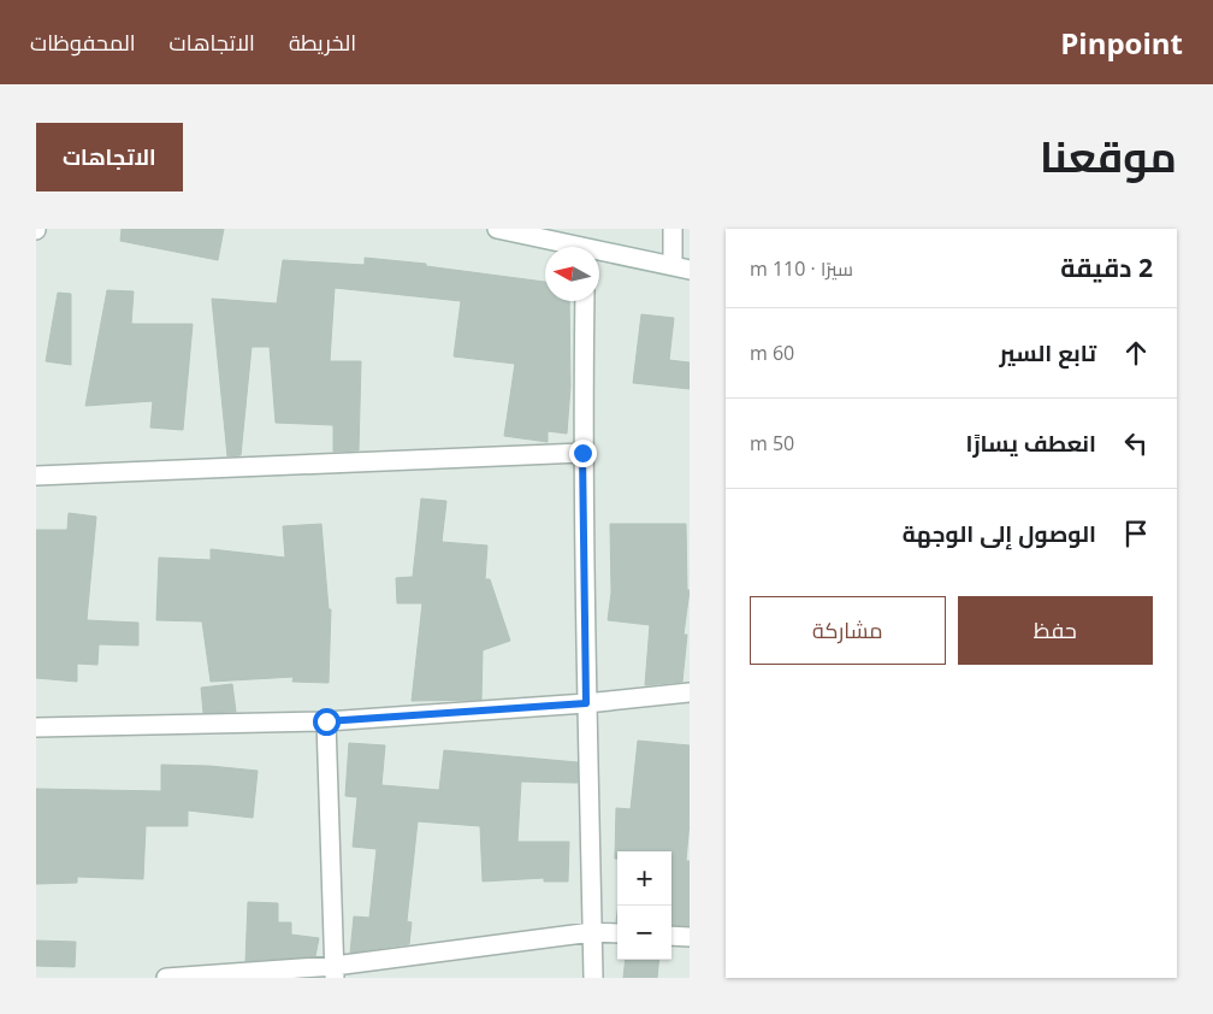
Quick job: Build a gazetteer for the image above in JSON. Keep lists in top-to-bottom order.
{
  "north": "left",
  "page": {
    "header": "Pinpoint",
    "nav": ["الخريطة", "الاتجاهات", "المحفوظات"],
    "title": "موقعنا",
    "buttons": [
      "الاتجاهات",
      ["حفظ", "مشاركة"]
    ],
    "heading": ["2 دقيقة", "سيرًا · 110 m"],
    "list": [
      ["تابع السير", "60 m"],
      ["انعطف يسارًا", "50 m"],
      "الوصول إلى الوجهة"
    ],
    "map_buttons": ["+", "−"]
  }
}
